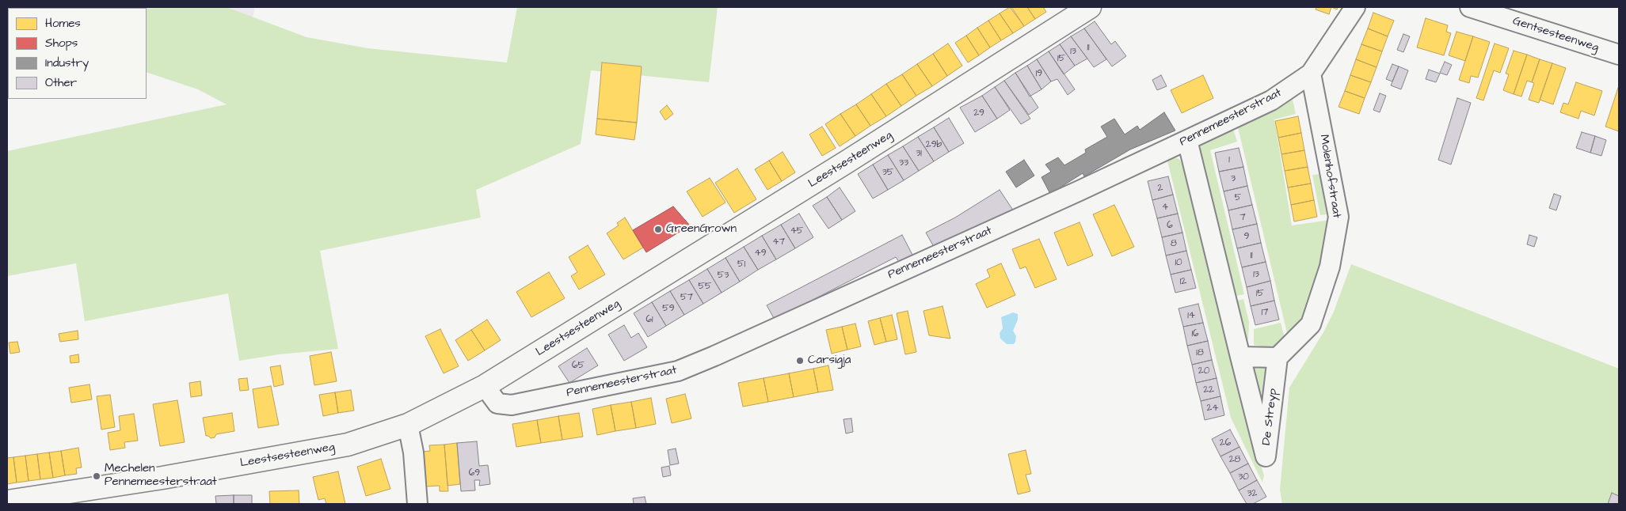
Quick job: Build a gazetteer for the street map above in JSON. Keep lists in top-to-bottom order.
{
  "streets": {
    "street": [
      "Gentsesteenweg",
      "Pennemeesterstraat",
      "Leestsesteenweg",
      "Molenhofstraat",
      "De Streyp"
    ]
  },
  "crossings": [
    ["Pennemeesterstraat", "Leestsesteenweg"],
    ["Pennemeesterstraat", "Molenhofstraat"],
    ["Pennemeesterstraat", "De Streyp"],
    ["Molenhofstraat", "De Streyp"]
  ],
  "places": ["GreenGrown", "Carsigja", "Mechelen Pennemeesterstraat"],
  "house_numbers": [
    "11",
    "13",
    "15",
    "19",
    "29",
    "29b",
    "31",
    "1",
    "33",
    "35",
    "3",
    "2",
    "5",
    "4",
    "7",
    "6",
    "45",
    "9",
    "47",
    "8",
    "49",
    "11",
    "10",
    "51",
    "13",
    "53",
    "12",
    "55",
    "15",
    "57",
    "59",
    "17",
    "14",
    "61",
    "16",
    "18",
    "65",
    "20",
    "22",
    "24",
    "26",
    "28",
    "69",
    "30",
    "32"
  ],
  "legend": [
    "Homes",
    "Shops",
    "Industry",
    "Other"
  ]
}
